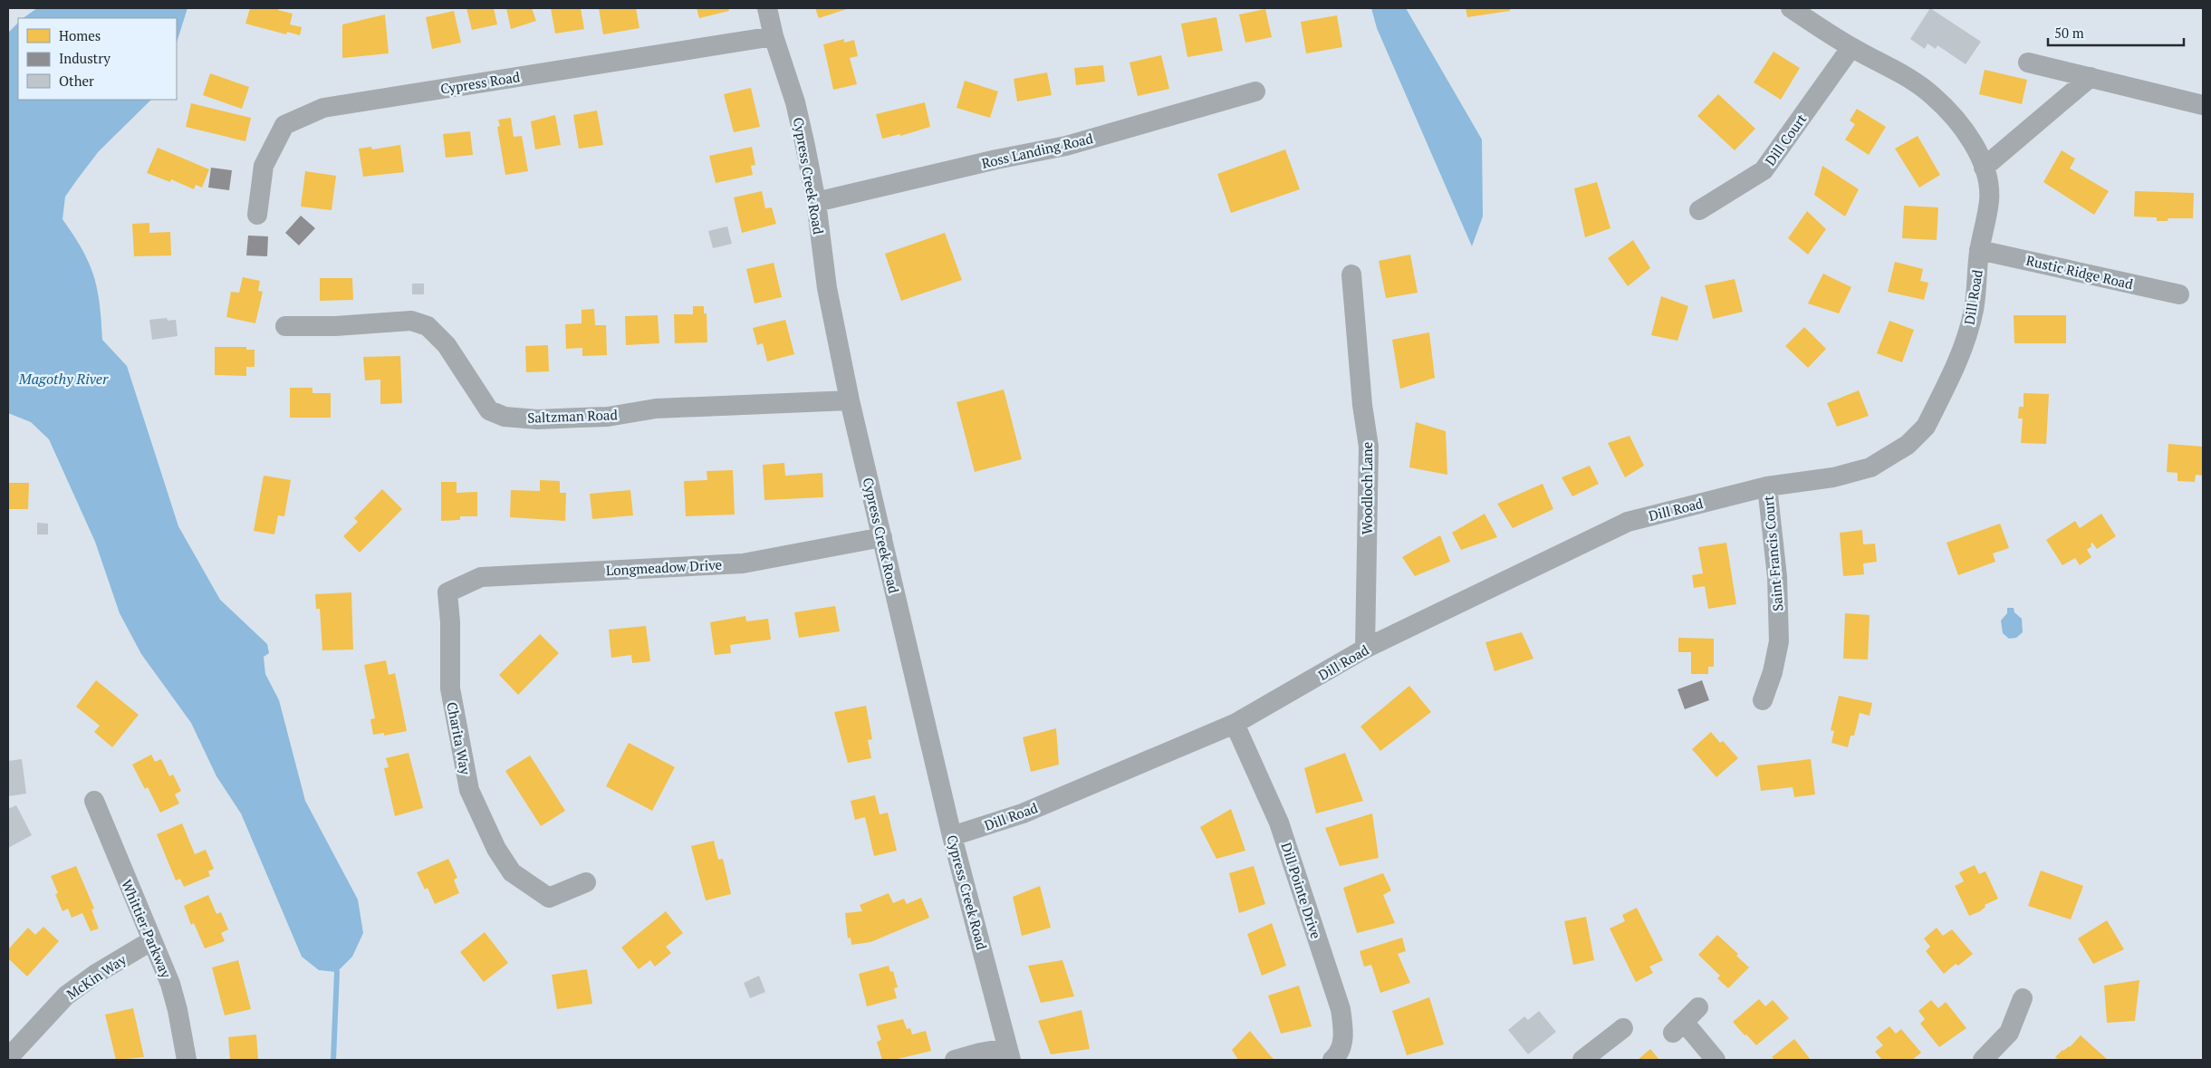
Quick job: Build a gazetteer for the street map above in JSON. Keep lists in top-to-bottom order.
{
  "streets": {
    "street": [
      "Cypress Road",
      "Dill Court",
      "Ross Landing Road",
      "Cypress Creek Road",
      "Rustic Ridge Road",
      "Dill Road",
      "Saltzman Road",
      "Woodloch Lane",
      "Saint Francis Court",
      "Longmeadow Drive",
      "Charita Way",
      "Dill Pointe Drive",
      "Whittier Parkway",
      "McKin Way"
    ]
  },
  "crossings": [
    ["Cypress Road", "Cypress Creek Road"],
    ["Dill Court", "Dill Road"],
    ["Ross Landing Road", "Cypress Creek Road"],
    ["Cypress Creek Road", "Dill Road"],
    ["Cypress Creek Road", "Saltzman Road"],
    ["Cypress Creek Road", "Longmeadow Drive"],
    ["Rustic Ridge Road", "Dill Road"],
    ["Dill Road", "Woodloch Lane"],
    ["Dill Road", "Saint Francis Court"],
    ["Dill Road", "Dill Pointe Drive"],
    ["Longmeadow Drive", "Charita Way"],
    ["Whittier Parkway", "McKin Way"]
  ],
  "water": ["Magothy River"],
  "legend": ["Homes", "Industry", "Other"],
  "scale_bar": "50 m"
}
